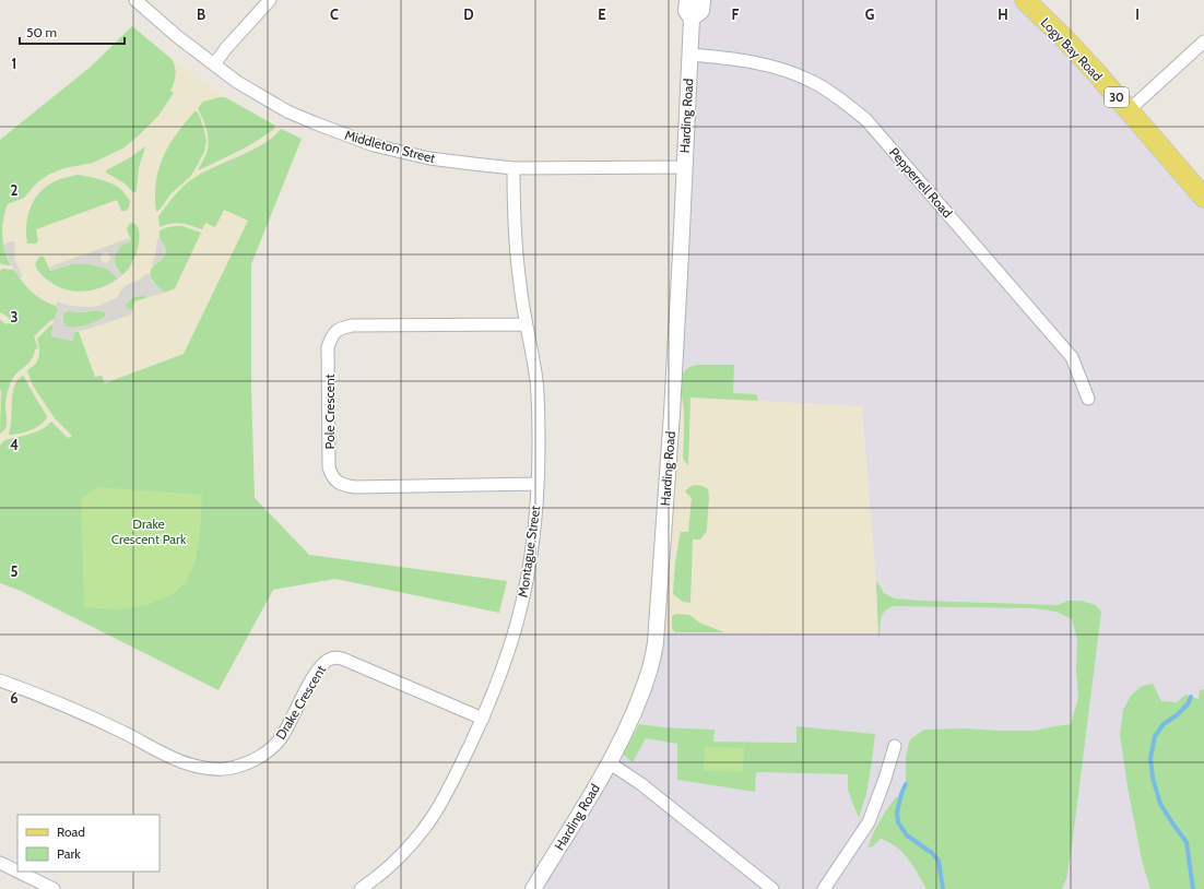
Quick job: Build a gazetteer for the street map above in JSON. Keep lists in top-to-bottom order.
{
  "streets": {
    "main road": ["Logy Bay Road", "30"],
    "street": [
      "Harding Road",
      "Middleton Street",
      "Pepperrell Road",
      "Pole Crescent",
      "Montague Street",
      "Drake Crescent"
    ]
  },
  "crossings": [
    ["Harding Road", "Middleton Street"],
    ["Harding Road", "Pepperrell Road"],
    ["Middleton Street", "Montague Street"],
    ["Pole Crescent", "Montague Street"],
    ["Montague Street", "Drake Crescent"]
  ],
  "parks": ["Drake Crescent Park"],
  "legend": ["Road", "Park"],
  "scale_bar": "50 m",
  "grid": {
    "columns": [
      "B",
      "C",
      "D",
      "E",
      "F",
      "G",
      "H",
      "I"
    ],
    "rows": [
      "1",
      "2",
      "3",
      "4",
      "5",
      "6"
    ]
  }
}
